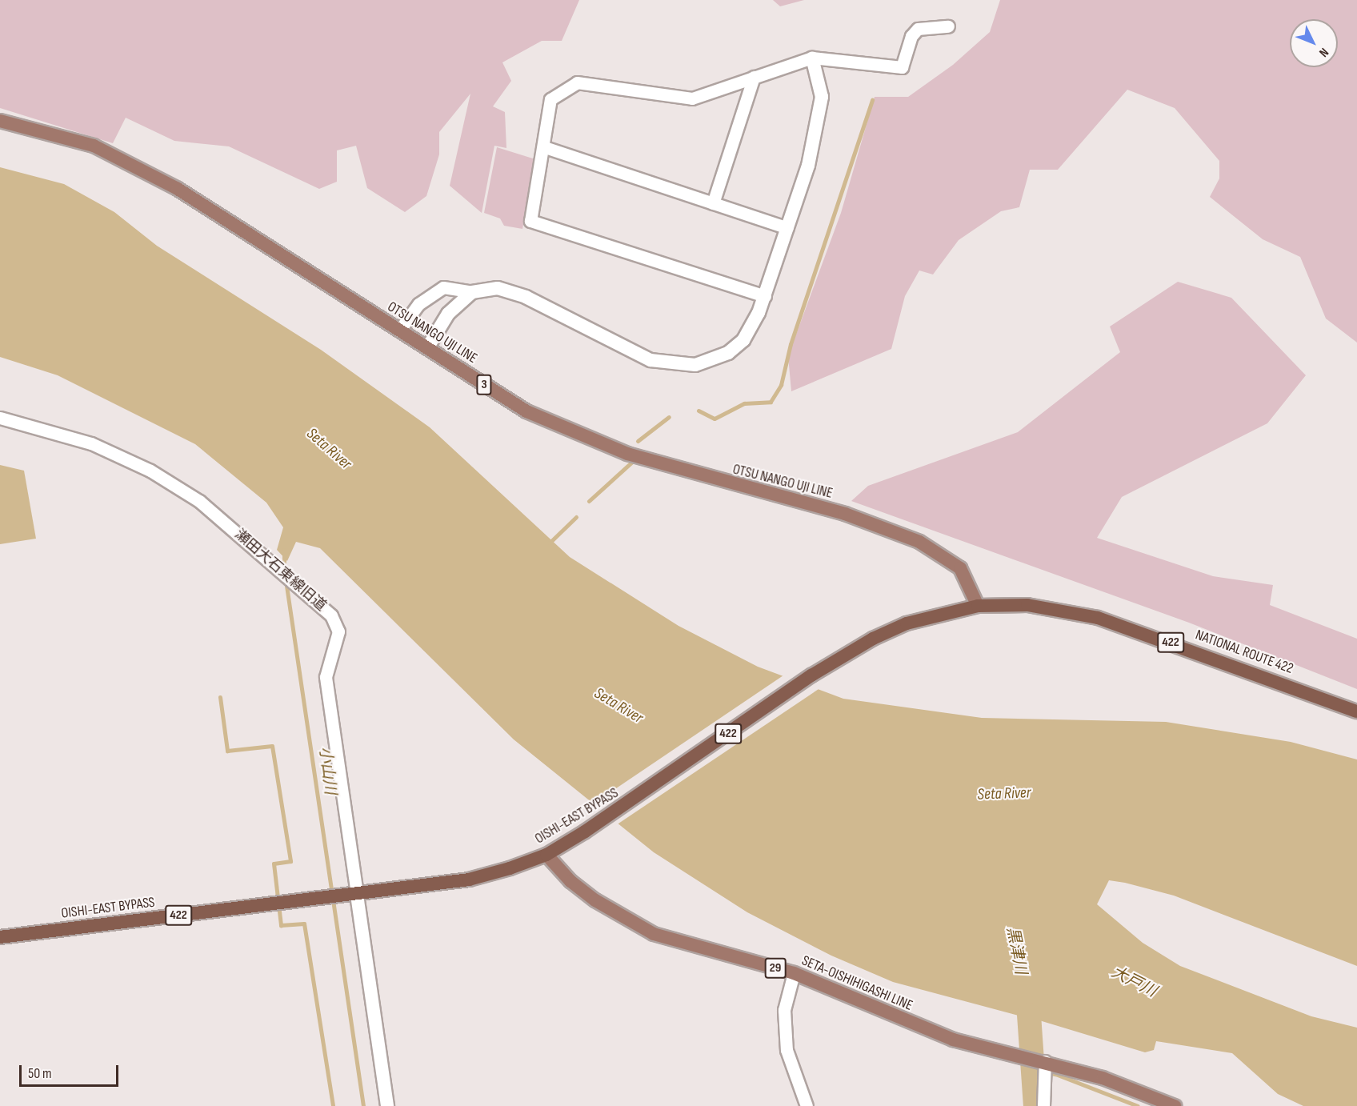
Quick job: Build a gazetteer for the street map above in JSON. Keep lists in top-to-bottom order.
{
  "streets": {
    "highway": ["422", "NATIONAL ROUTE 422", "OISHI-EAST BYPASS"],
    "main road": [
      "OTSU NANGO UJI LINE",
      "3",
      "29",
      "SETA-OISHIHIGASHI LINE"
    ],
    "street": ["瀬田大石東線旧道"]
  },
  "crossings": [
    ["OTSU NANGO UJI LINE", "NATIONAL ROUTE 422"],
    ["OTSU NANGO UJI LINE", "OISHI-EAST BYPASS"],
    ["瀬田大石東線旧道", "OISHI-EAST BYPASS"],
    ["NATIONAL ROUTE 422", "OISHI-EAST BYPASS"],
    ["OISHI-EAST BYPASS", "SETA-OISHIHIGASHI LINE"]
  ],
  "water": [
    "Seta River",
    "小山川",
    "黒津川",
    "大戸川"
  ],
  "scale_bar": "50 m",
  "north": "bottom right"
}
